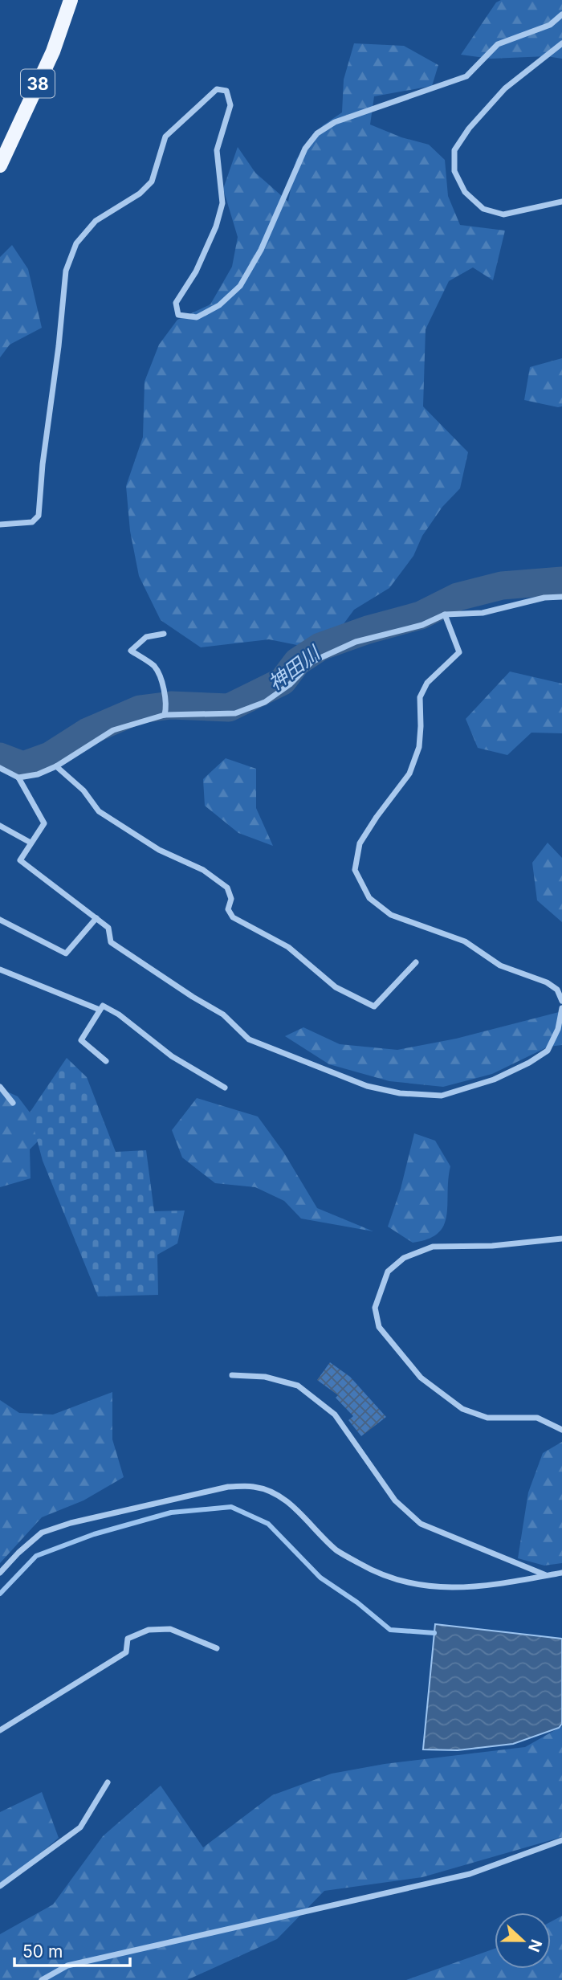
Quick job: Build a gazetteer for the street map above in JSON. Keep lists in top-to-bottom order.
{
  "streets": {
    "main road": ["38"]
  },
  "water": ["神田川"],
  "scale_bar": "50 m",
  "north": "right"
}
